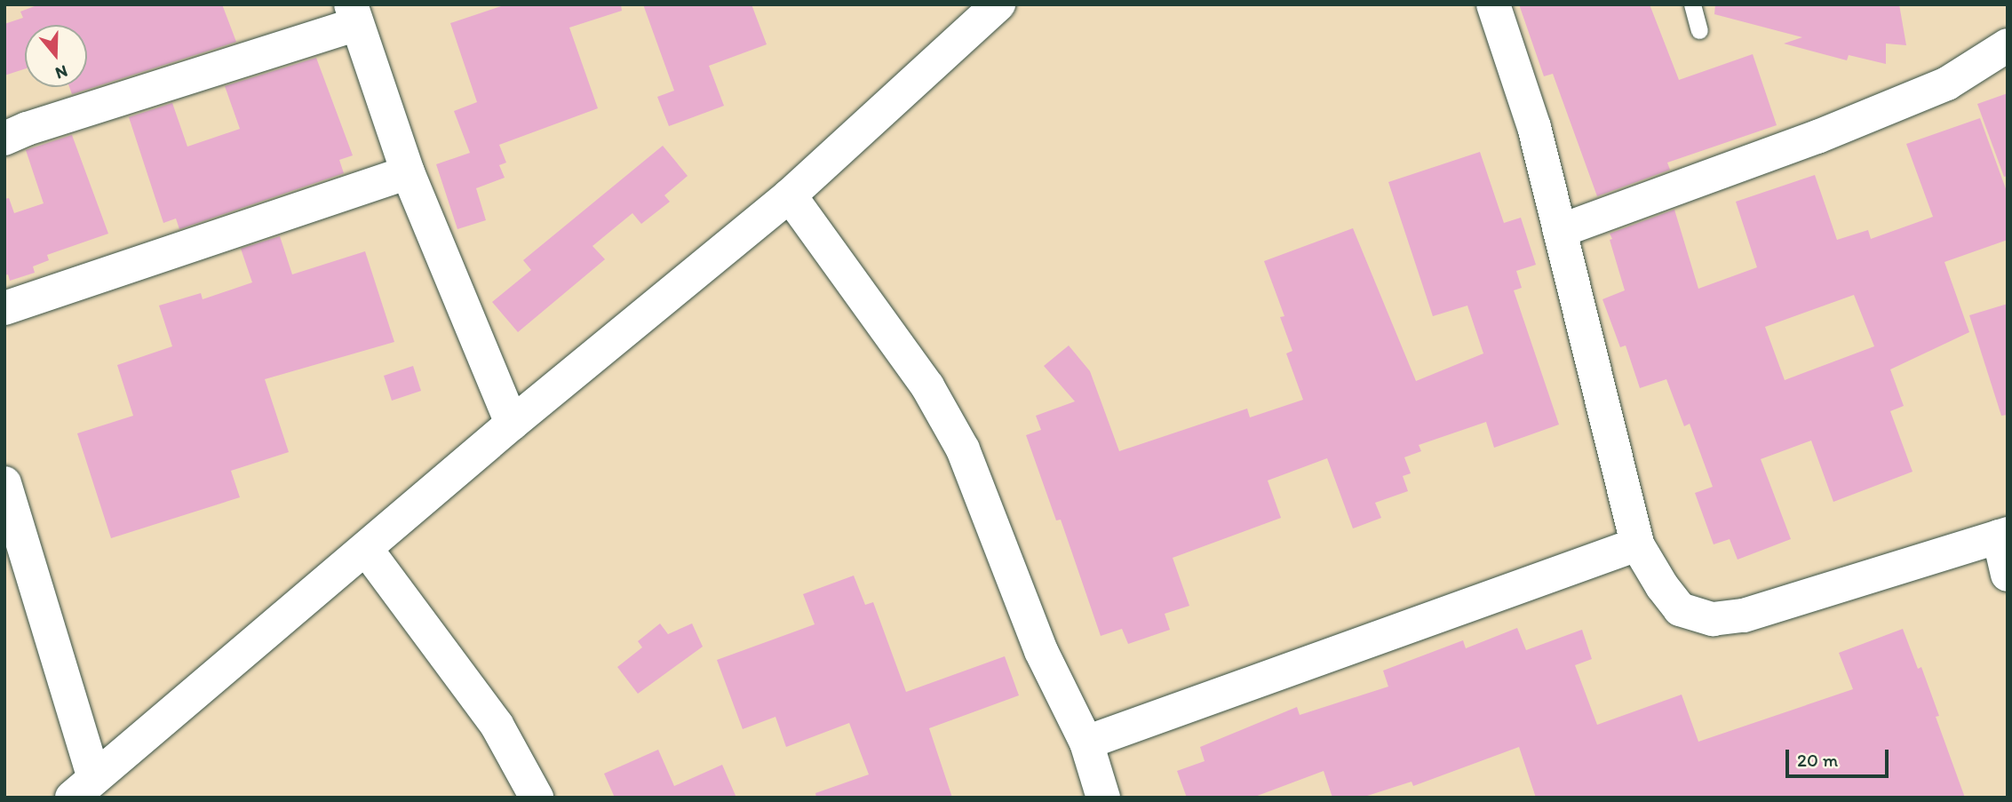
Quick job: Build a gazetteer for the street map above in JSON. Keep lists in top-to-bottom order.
{
  "scale_bar": "20 m",
  "north": "bottom"
}
